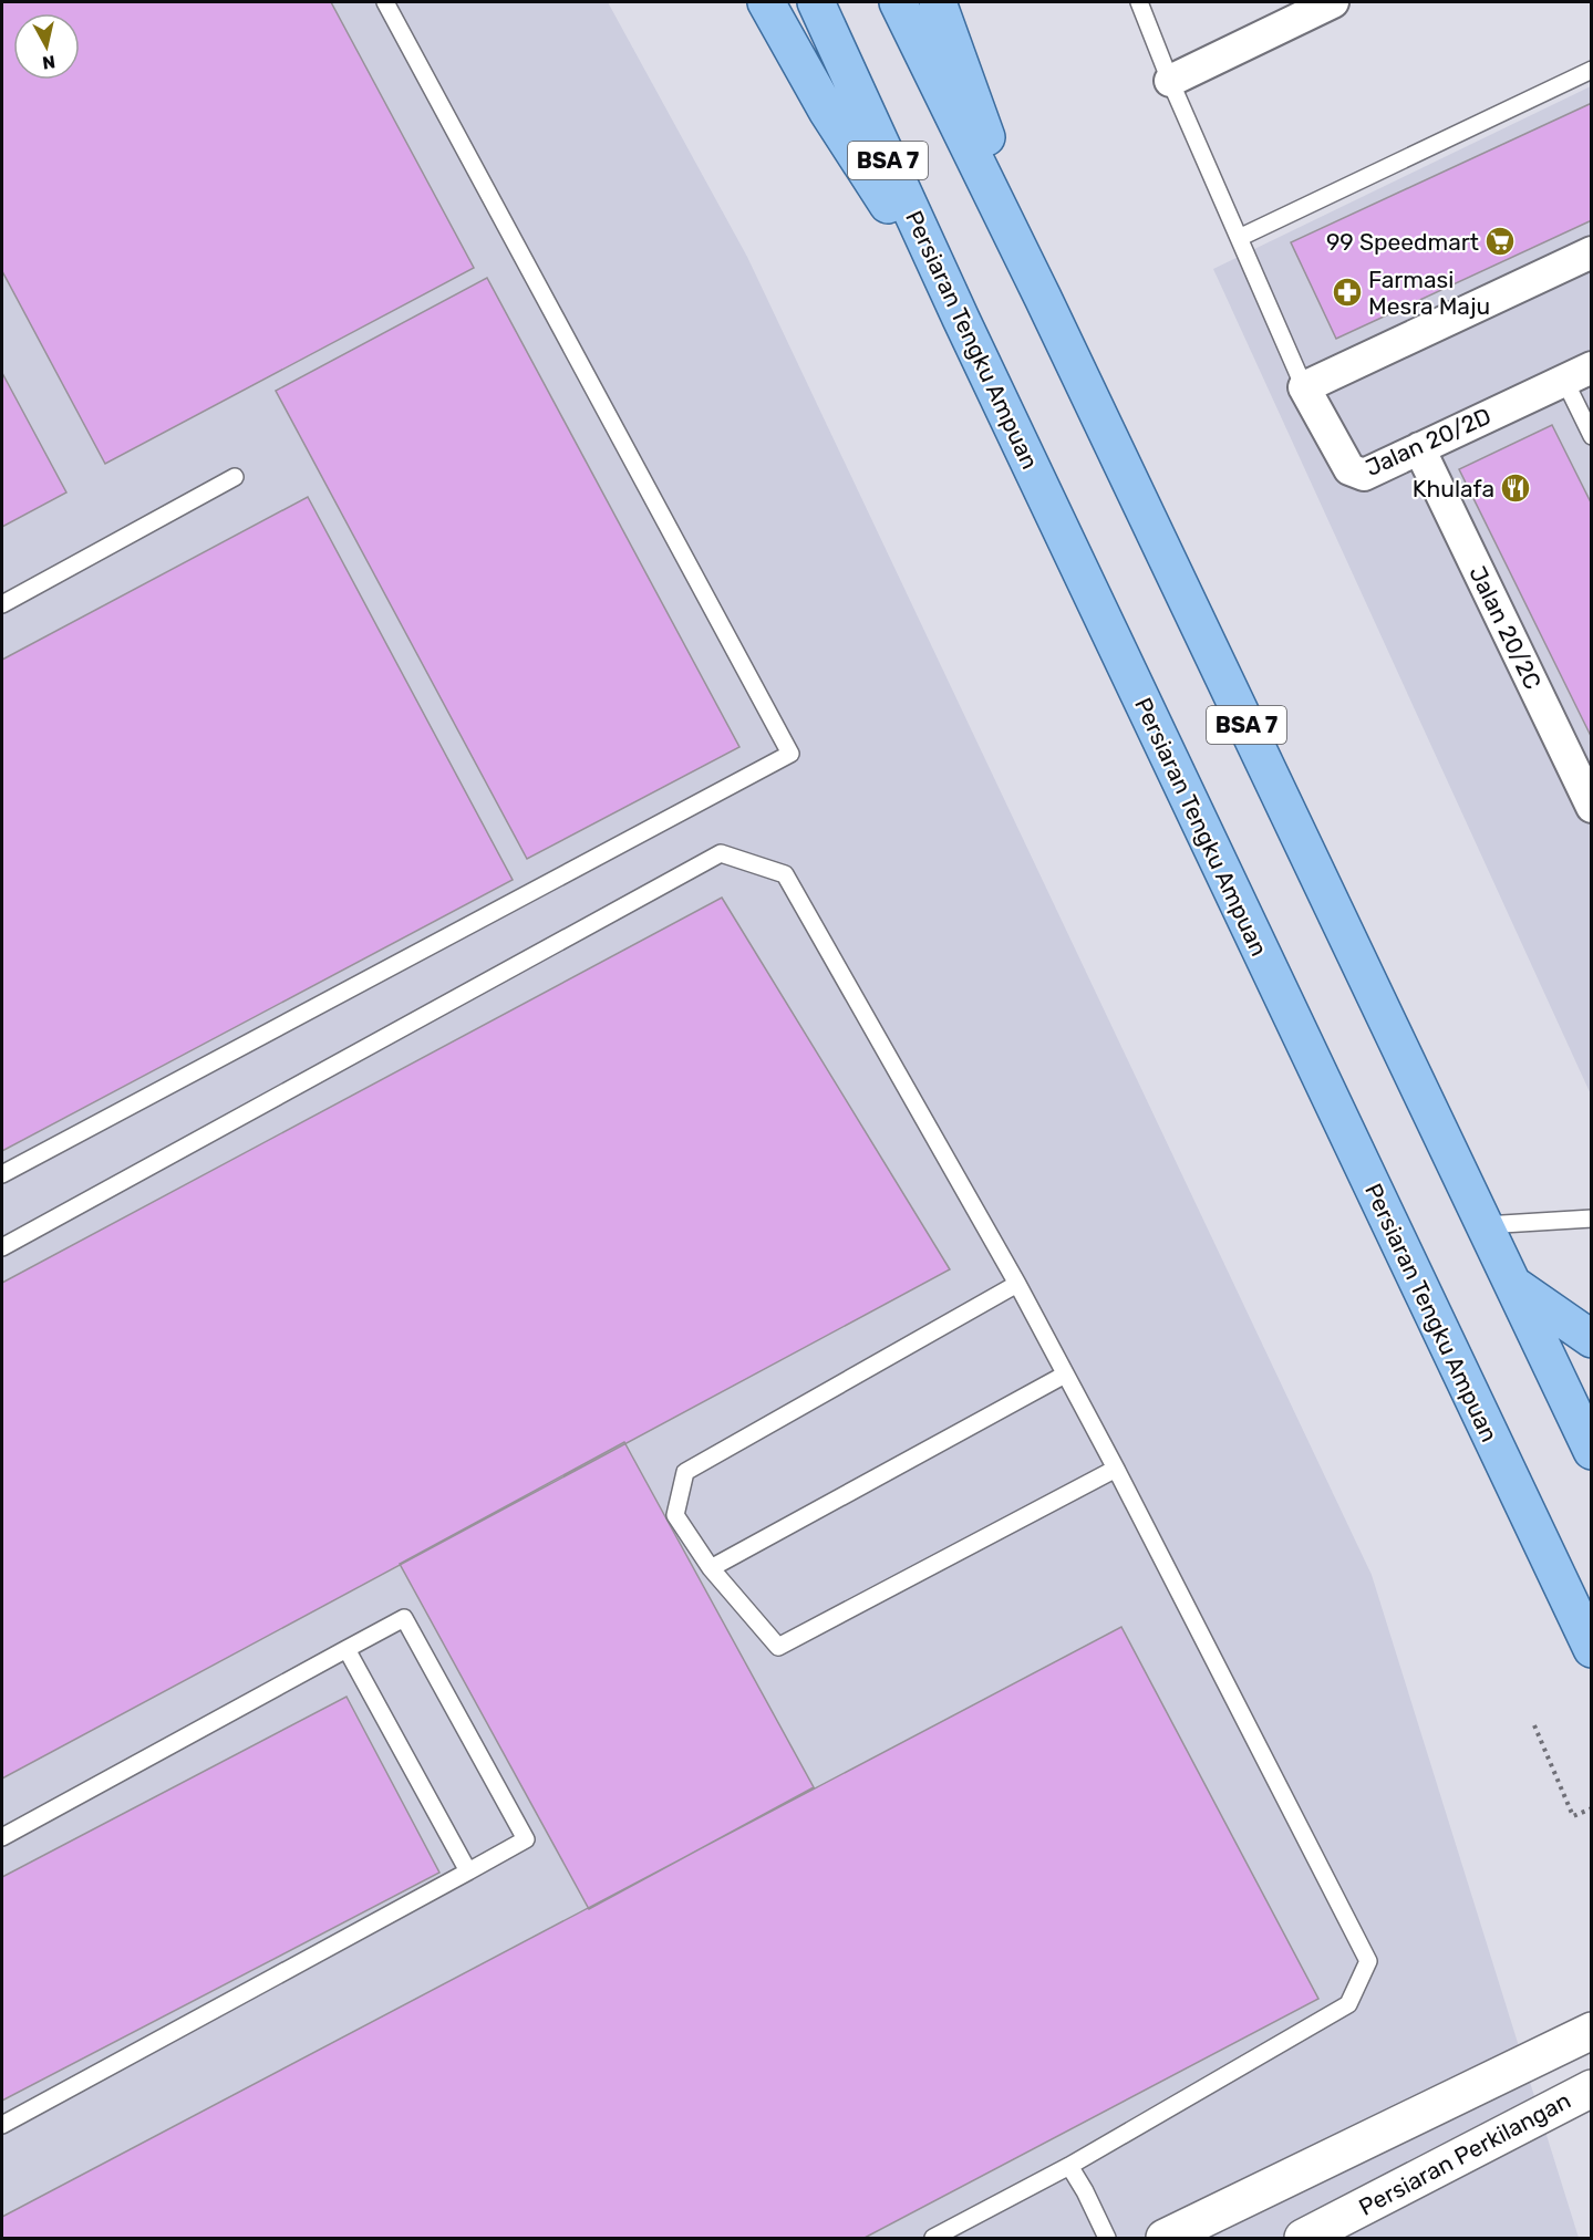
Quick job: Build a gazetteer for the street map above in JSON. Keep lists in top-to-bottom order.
{
  "streets": {
    "main road": ["BSA 7", "Persiaran Tengku Ampuan", "Persiaran Perkilangan"],
    "street": ["Jalan 20/2D", "Jalan 20/2C"]
  },
  "crossings": [
    ["Jalan 20/2D", "Jalan 20/2C"]
  ],
  "places": {
    "supermarket": ["99 Speedmart"],
    "pharmacy": ["Farmasi Mesra Maju"],
    "restaurant": ["Khulafa"]
  },
  "north": "bottom"
}
